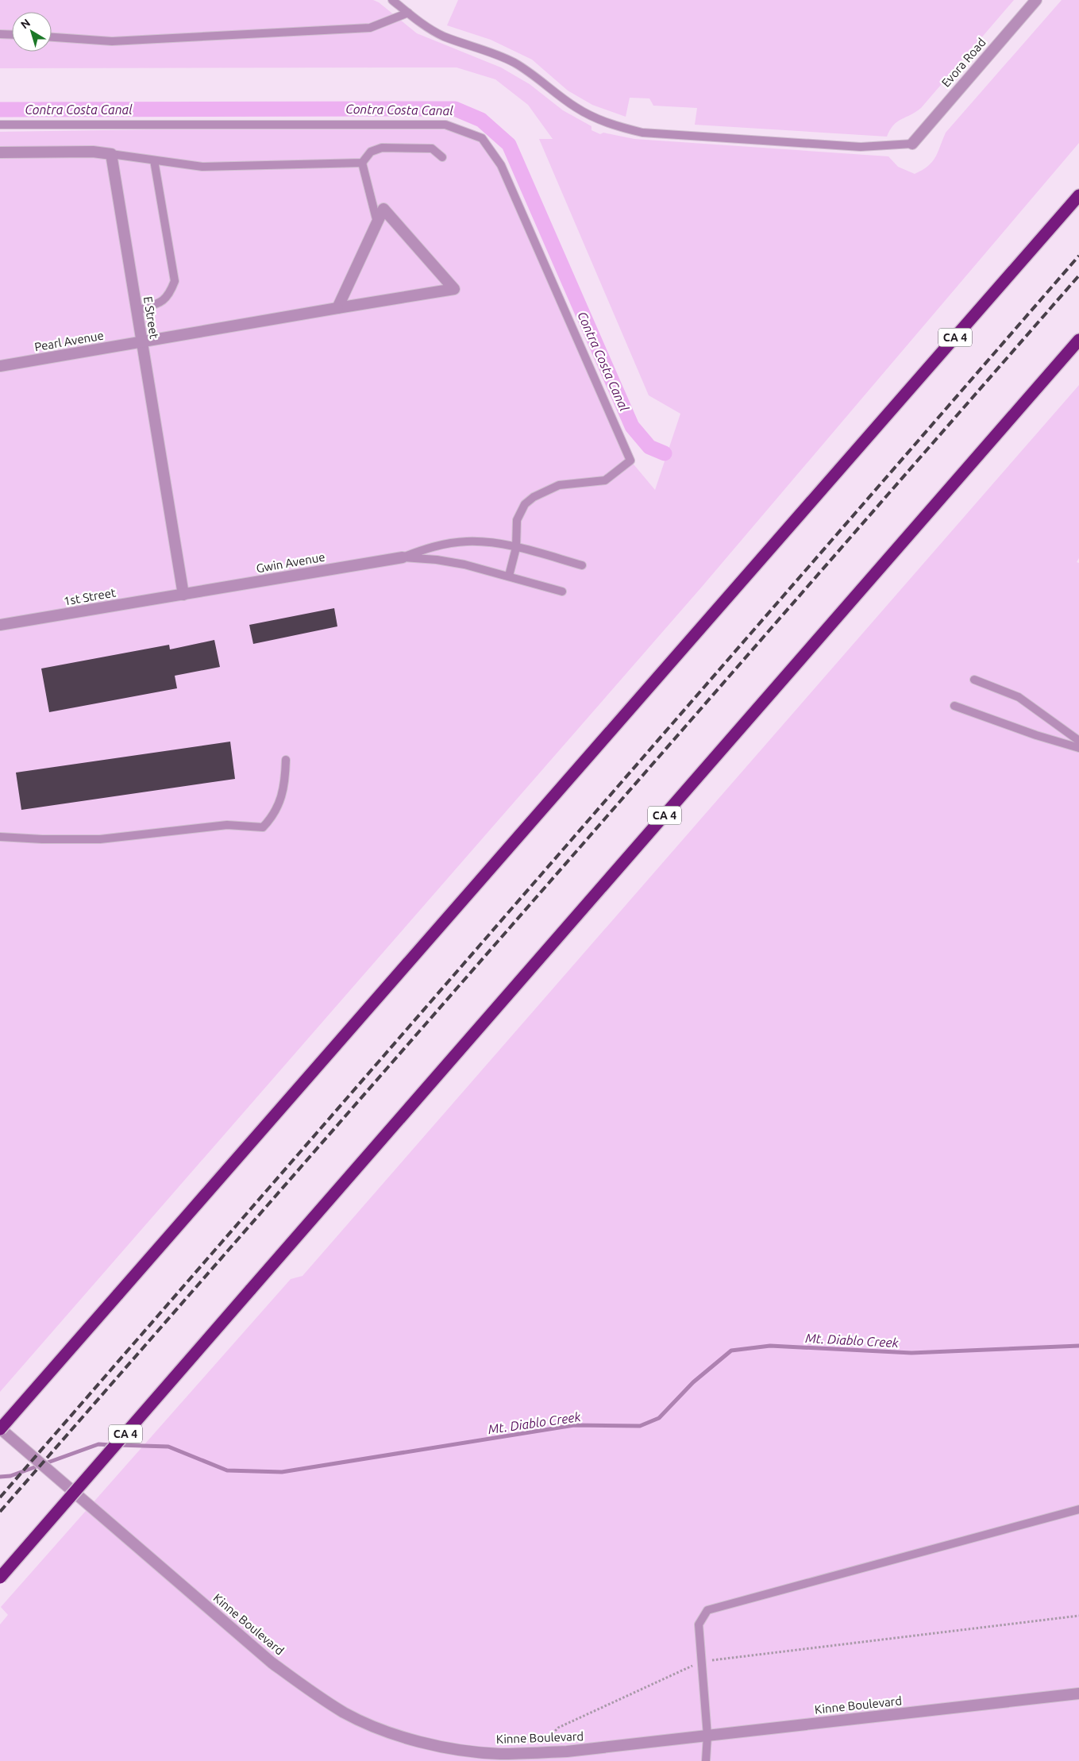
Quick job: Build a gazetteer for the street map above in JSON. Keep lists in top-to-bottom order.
{
  "streets": {
    "highway": ["CA 4"],
    "street": [
      "Evora Road",
      "E Street",
      "Pearl Avenue",
      "Gwin Avenue",
      "1st Street",
      "Kinne Boulevard"
    ]
  },
  "crossings": [
    ["E Street", "Pearl Avenue"],
    ["E Street", "Gwin Avenue"],
    ["E Street", "1st Street"],
    ["CA 4", "Kinne Boulevard"],
    ["Gwin Avenue", "1st Street"]
  ],
  "water": ["Contra Costa Canal", "Mt. Diablo Creek"],
  "north": "top left"
}
